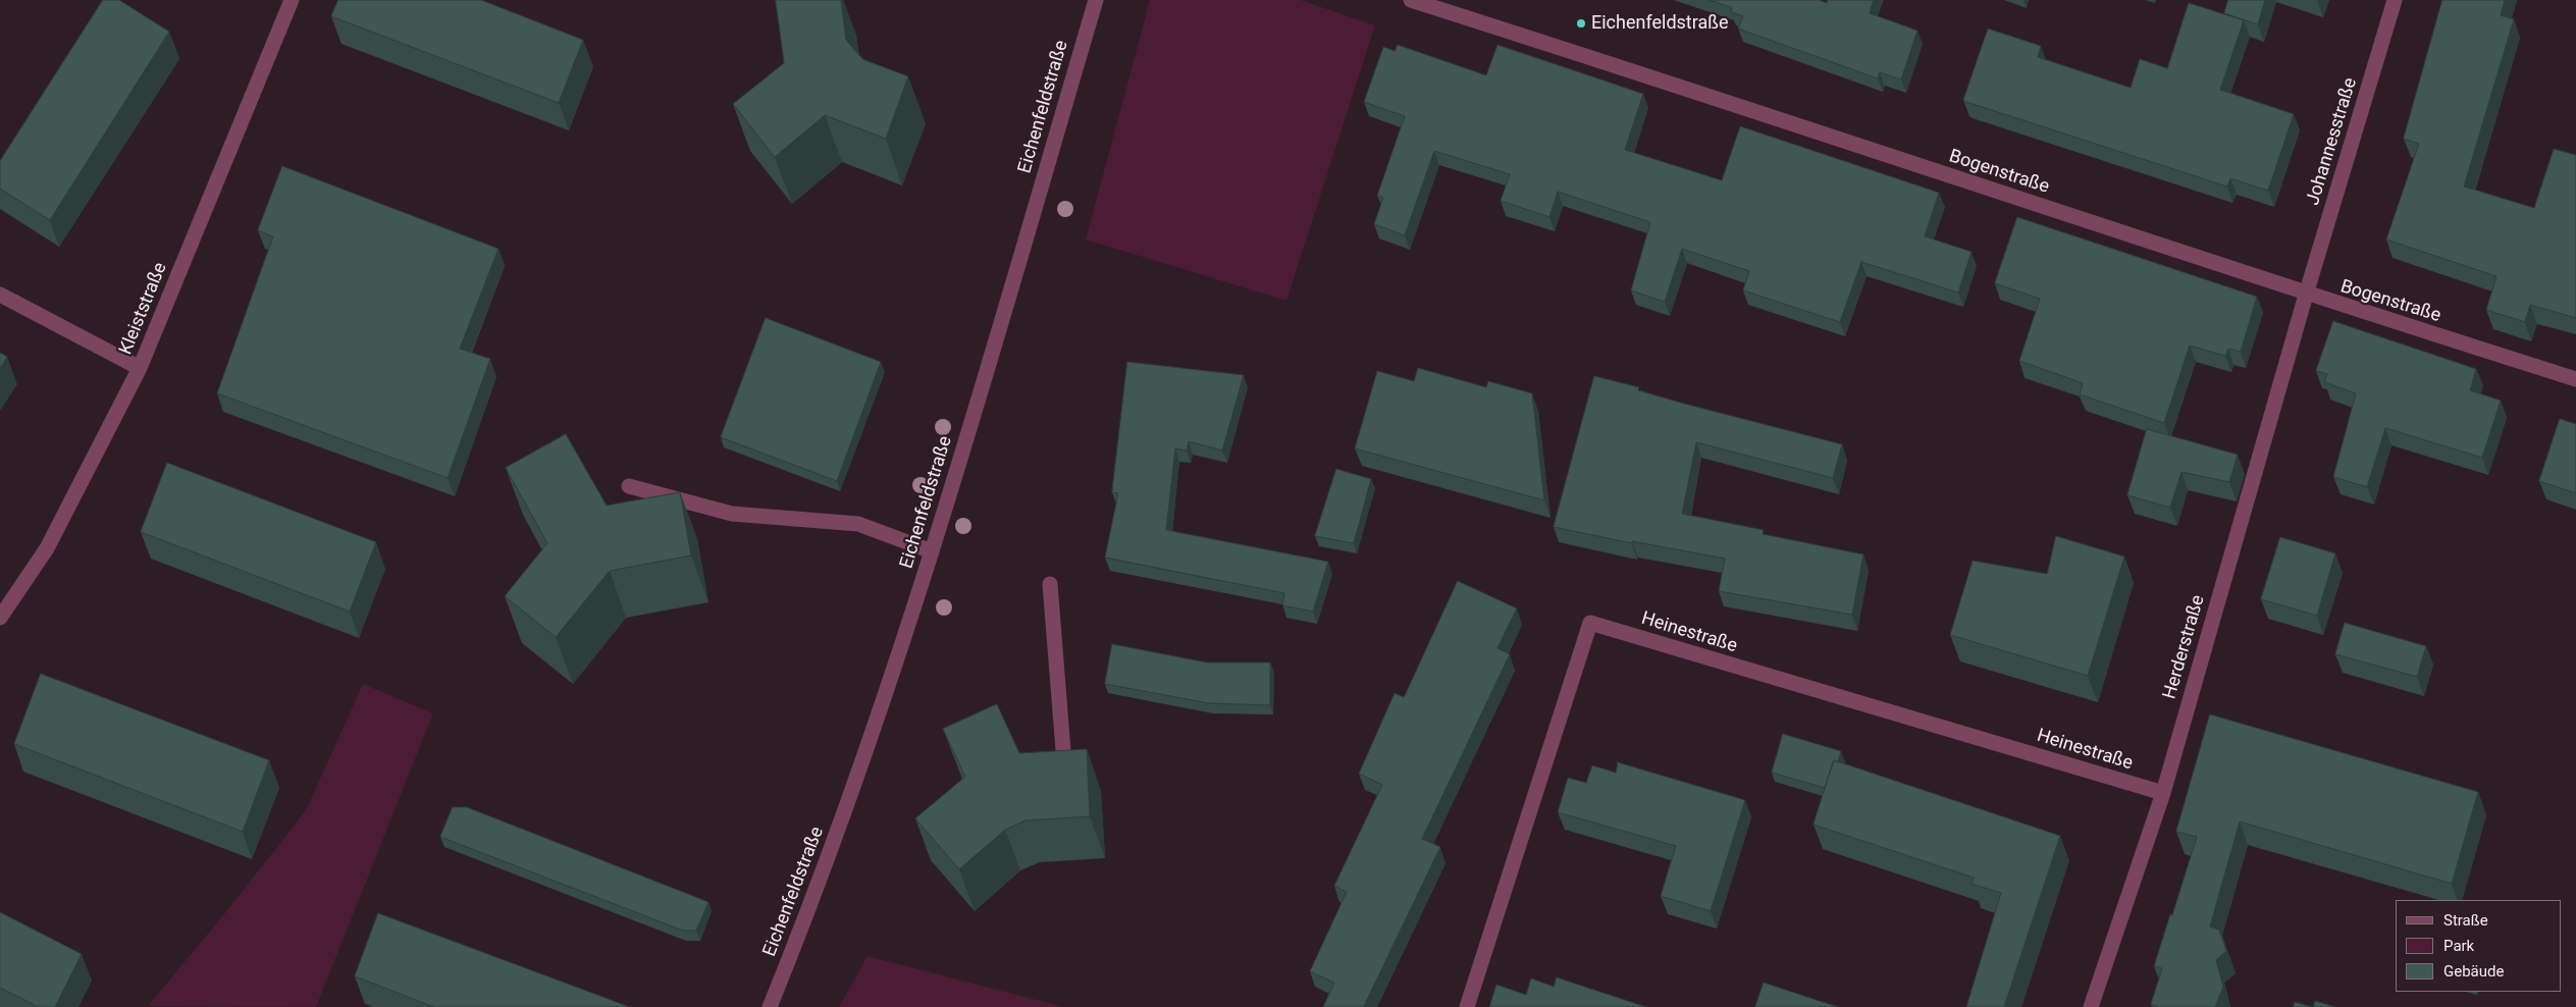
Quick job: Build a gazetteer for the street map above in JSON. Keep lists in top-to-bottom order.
{
  "streets": {
    "street": [
      "Eichenfeldstraße",
      "Johannesstraße",
      "Bogenstraße",
      "Kleiststraße",
      "Heinestraße",
      "Herderstraße"
    ]
  },
  "crossings": [
    ["Johannesstraße", "Bogenstraße"],
    ["Johannesstraße", "Herderstraße"],
    ["Bogenstraße", "Herderstraße"],
    ["Heinestraße", "Herderstraße"]
  ],
  "places": ["Eichenfeldstraße"],
  "legend": ["Straße", "Park", "Gebäude"]
}
